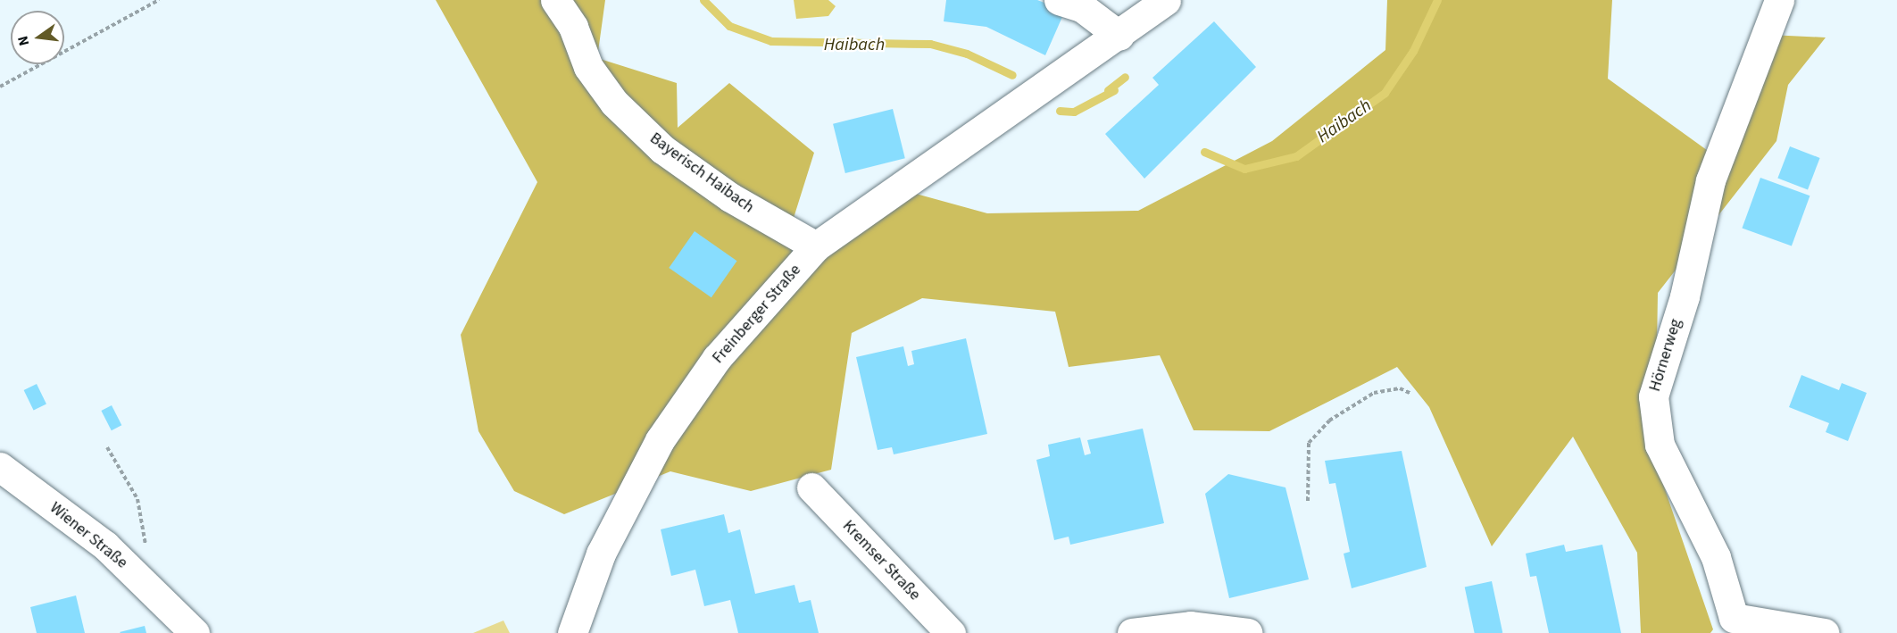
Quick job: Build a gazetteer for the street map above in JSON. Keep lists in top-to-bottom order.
{
  "streets": {
    "main road": [
      "Bayerisch Haibach",
      "Freinberger Straße",
      "Hörnerweg",
      "Wiener Straße",
      "Kremser Straße"
    ]
  },
  "crossings": [
    ["Bayerisch Haibach", "Freinberger Straße"]
  ],
  "water": ["Haibach"],
  "north": "left"
}
